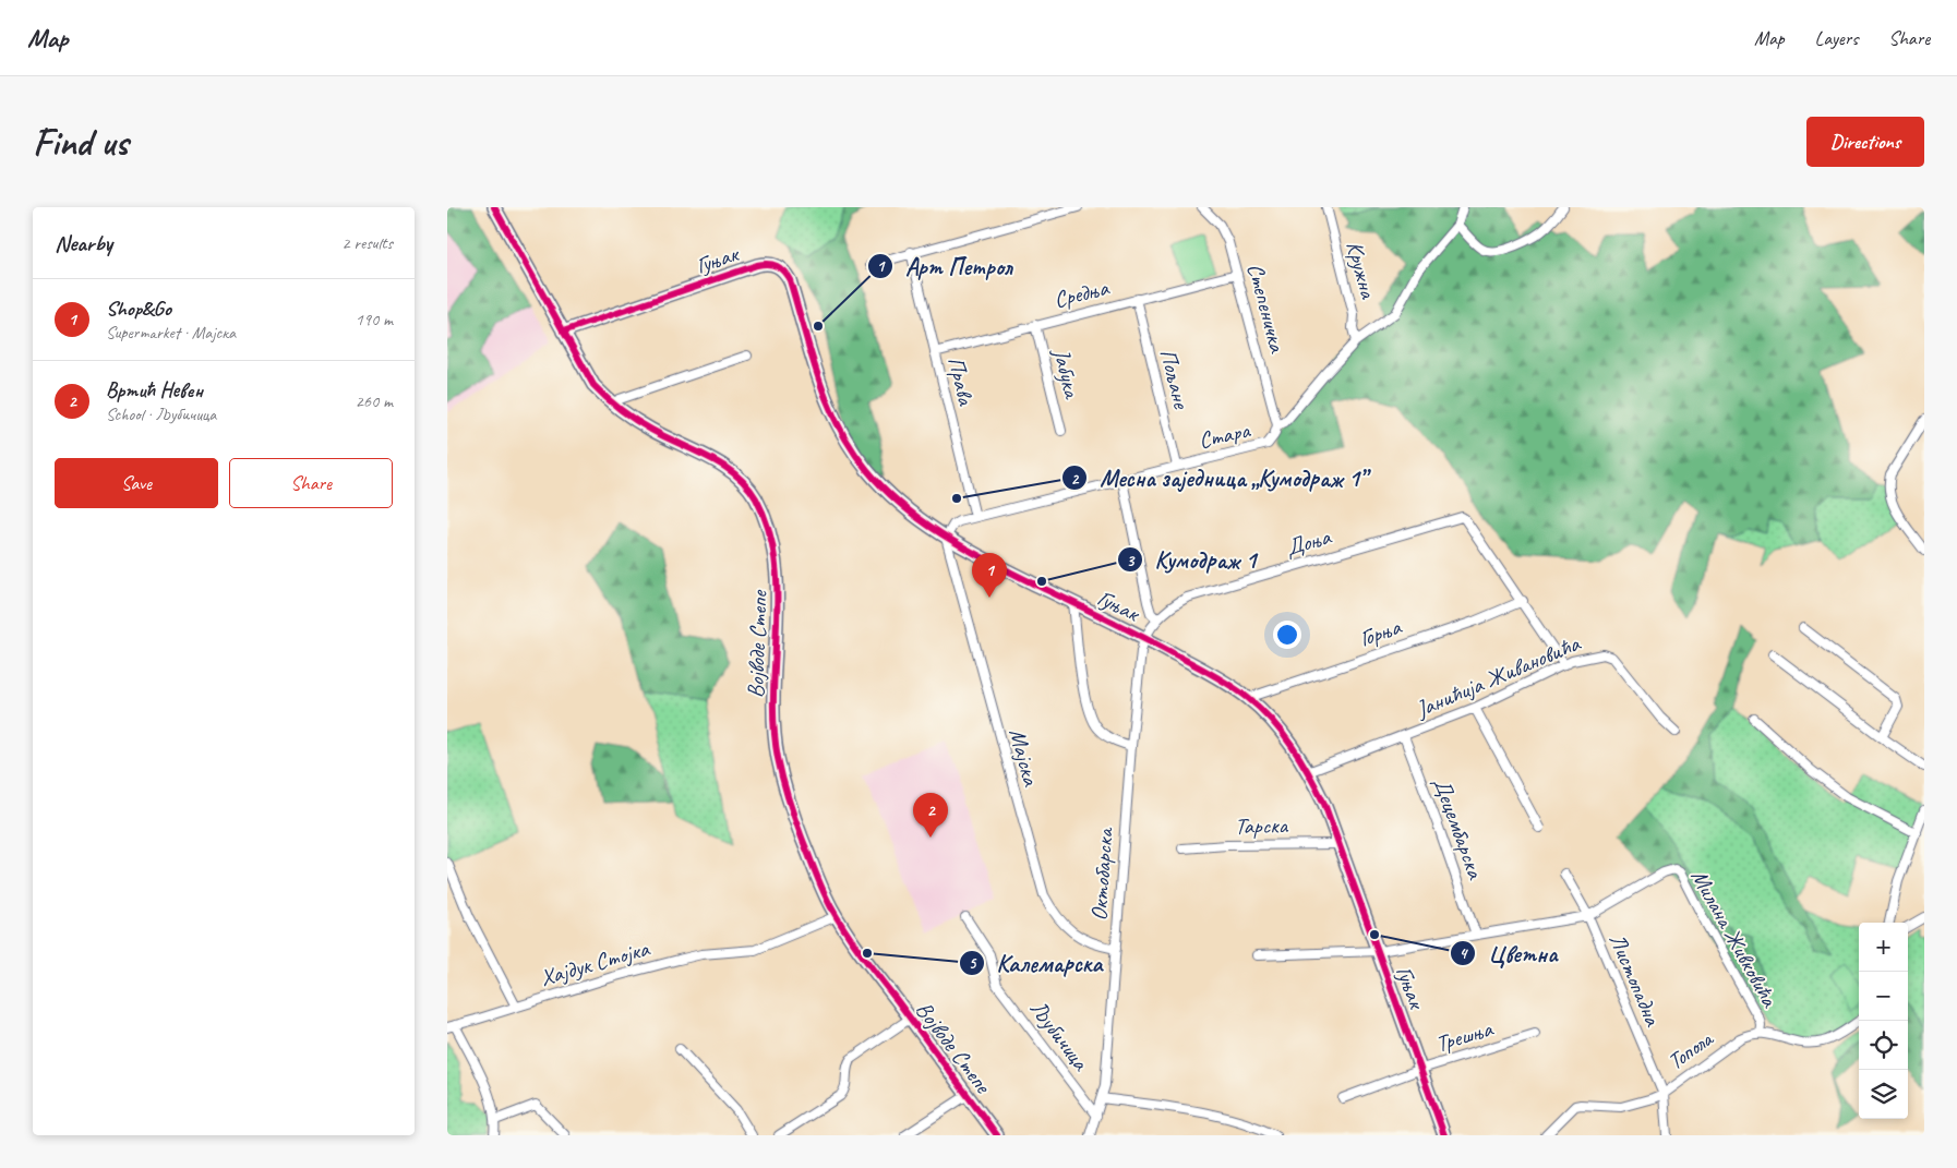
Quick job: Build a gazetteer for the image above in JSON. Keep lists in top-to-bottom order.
{
  "streets": {
    "street": [
      "Гуњак",
      "Кружна",
      "Средња",
      "Степеничка",
      "Јабука",
      "Пољане",
      "Права",
      "Стара",
      "Доња",
      "Горња",
      "Војводе Степе",
      "Јанићија Живановића",
      "Мајска",
      "Тарска",
      "Децембарска",
      "Октобарска",
      "Милана Живковића",
      "Хајдук Стојка",
      "Листопадна",
      "Љубичица",
      "Трешња",
      "Топола"
    ]
  },
  "crossings": [
    ["Гуњак", "Стара"],
    ["Гуњак", "Доња"],
    ["Гуњак", "Горња"],
    ["Гуњак", "Војводе Степе"],
    ["Гуњак", "Јанићија Живановића"],
    ["Гуњак", "Мајска"],
    ["Гуњак", "Тарска"],
    ["Гуњак", "Октобарска"],
    ["Гуњак", "Милана Живковића"],
    ["Гуњак", "Трешња"],
    ["Средња", "Степеничка"],
    ["Средња", "Јабука"],
    ["Средња", "Пољане"],
    ["Средња", "Права"],
    ["Степеничка", "Стара"],
    ["Пољане", "Стара"],
    ["Права", "Стара"],
    ["Стара", "Мајска"],
    ["Доња", "Горња"],
    ["Доња", "Октобарска"],
    ["Војводе Степе", "Хајдук Стојка"],
    ["Јанићија Живановића", "Децембарска"],
    ["Мајска", "Октобарска"],
    ["Децембарска", "Милана Живковића"],
    ["Октобарска", "Љубичица"],
    ["Милана Живковића", "Листопадна"],
    ["Милана Живковића", "Топола"],
    ["Листопадна", "Топола"]
  ],
  "places": [
    "Арт Петрол",
    "Месна заједница „Кумодраж 1”",
    "Кумодраж 1",
    "Цветна",
    "Калемарска"
  ],
  "page": {
    "header": "Map",
    "nav": ["Map", "Layers", "Share"],
    "buttons": [
      "Directions",
      ["Save", "Share"]
    ],
    "title": "Find us",
    "heading": ["Nearby", "2 results"],
    "list": [
      {
        "mark": "1",
        "name": "Shop&Go",
        "note": "Supermarket · Мајска",
        "value": "190 m"
      },
      {
        "mark": "2",
        "name": "Вртић Невен",
        "note": "School · Љубичица",
        "value": "260 m"
      }
    ],
    "pins": ["1", "2"],
    "map_buttons": ["+", "−"]
  }
}
